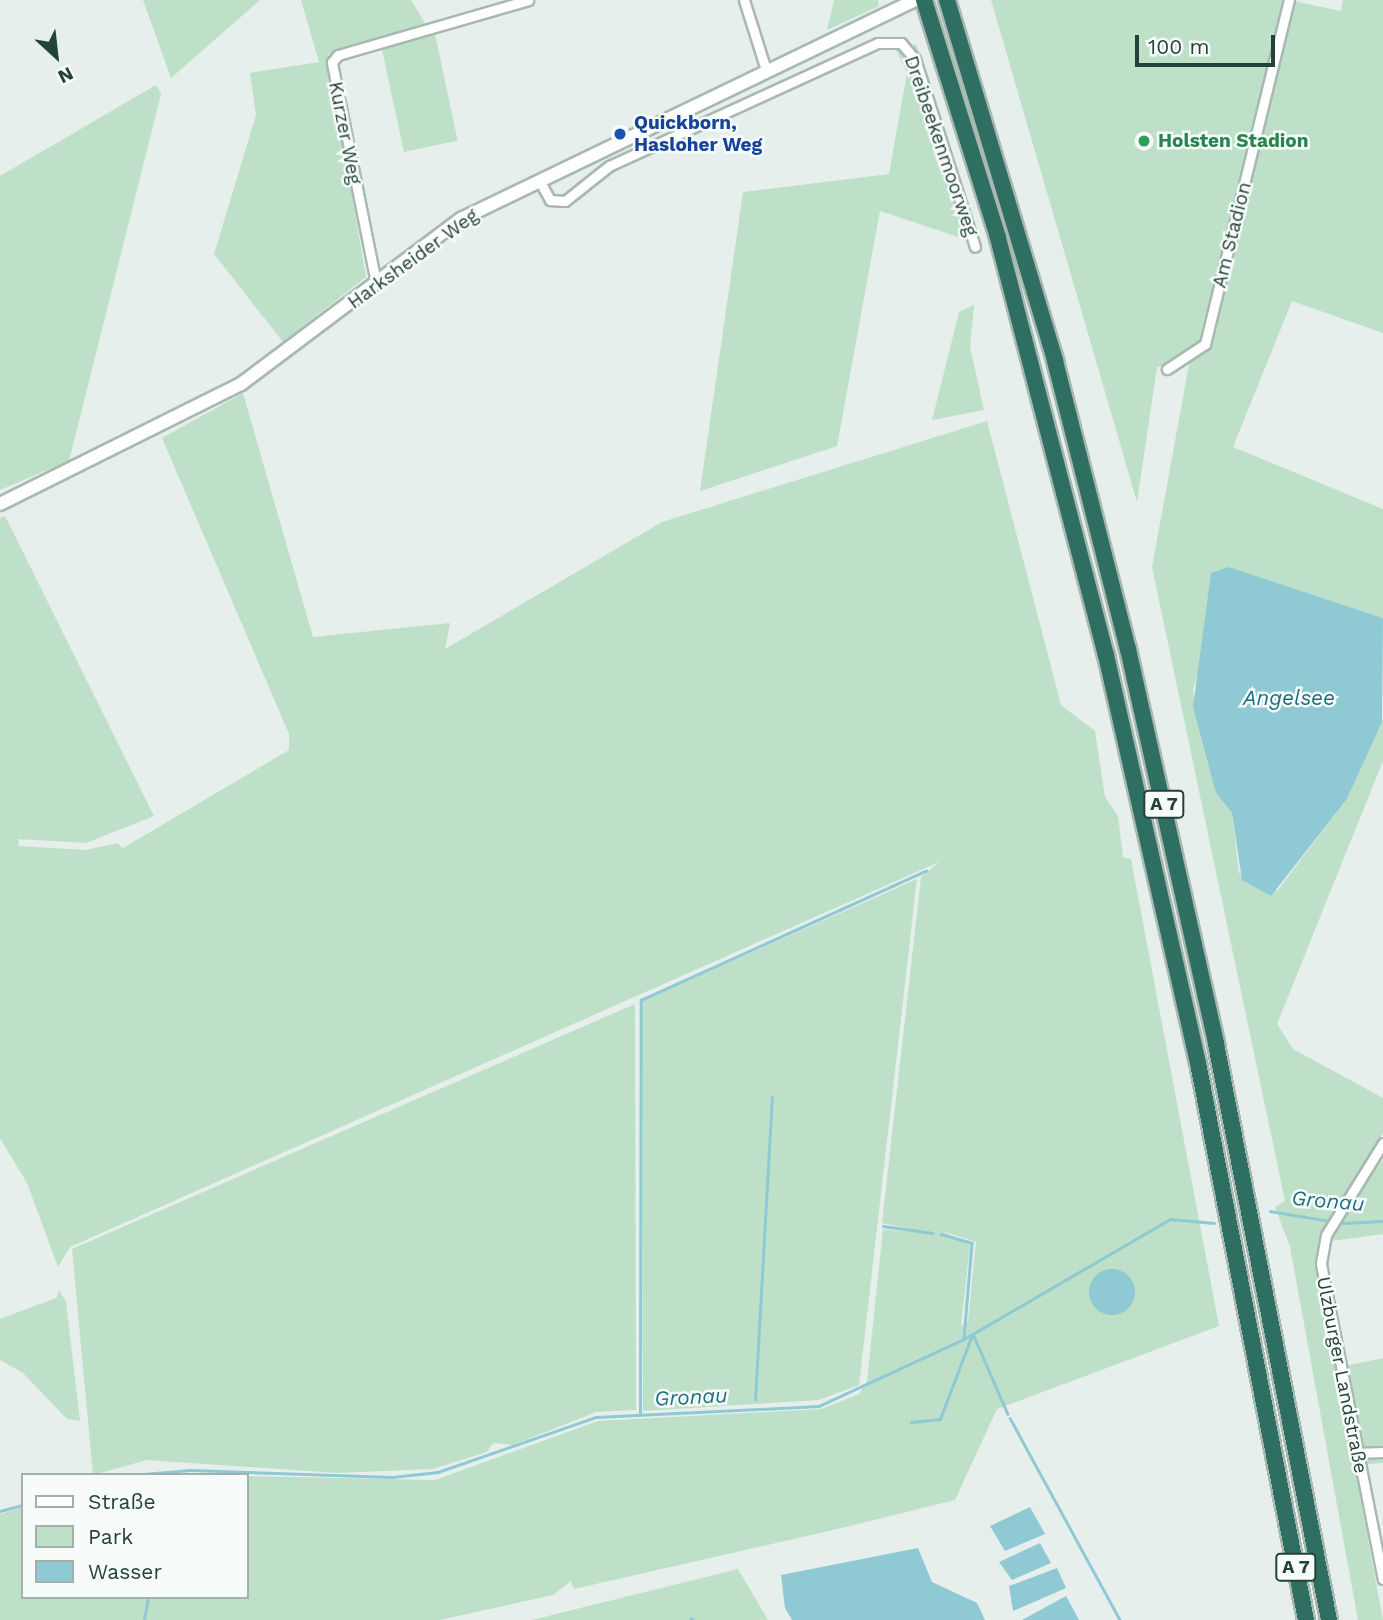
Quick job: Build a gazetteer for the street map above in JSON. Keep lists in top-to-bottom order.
{
  "streets": {
    "highway": ["A 7"],
    "main road": ["Harksheider Weg"],
    "street": [
      "Kurzer Weg",
      "Dreibeekenmoorweg",
      "Am Stadion",
      "Ulzburger Landstraße"
    ]
  },
  "crossings": [
    ["Kurzer Weg", "Harksheider Weg"],
    ["Dreibeekenmoorweg", "Harksheider Weg"]
  ],
  "water": ["Angelsee", "Gronau"],
  "places": ["Quickborn, Hasloher Weg", "Holsten Stadion"],
  "legend": ["Straße", "Park", "Wasser"],
  "scale_bar": "100 m",
  "north": "bottom right"
}
